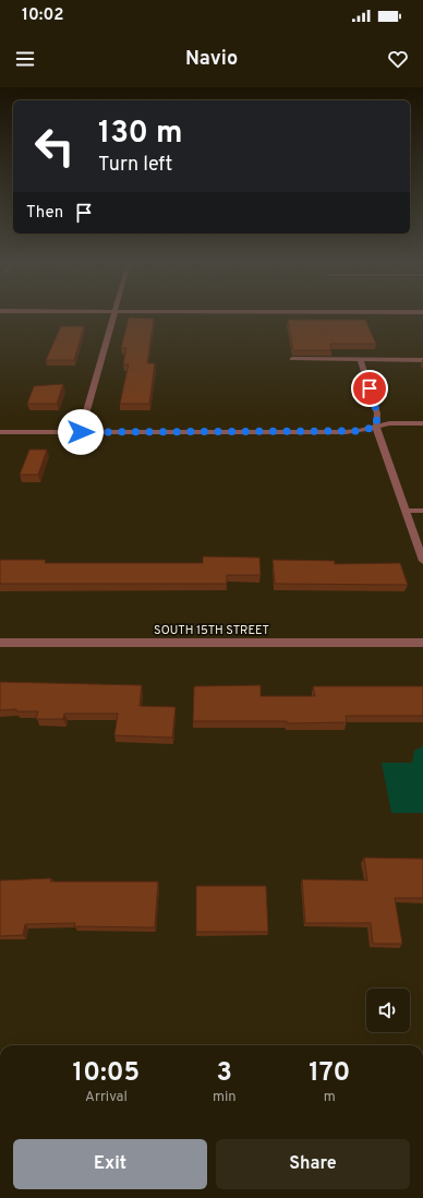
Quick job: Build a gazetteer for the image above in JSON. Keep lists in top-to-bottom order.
{
  "streets": {
    "street": ["SOUTH 15TH STREET"]
  },
  "page": {
    "status": "10:02",
    "header": "Navio",
    "turn": ["130 m", "Turn left"],
    "then": "Then",
    "eta": [
      "10:05",
      "Arrival",
      "3",
      "min",
      "170",
      "m"
    ],
    "buttons": ["Exit", "Share"]
  }
}
